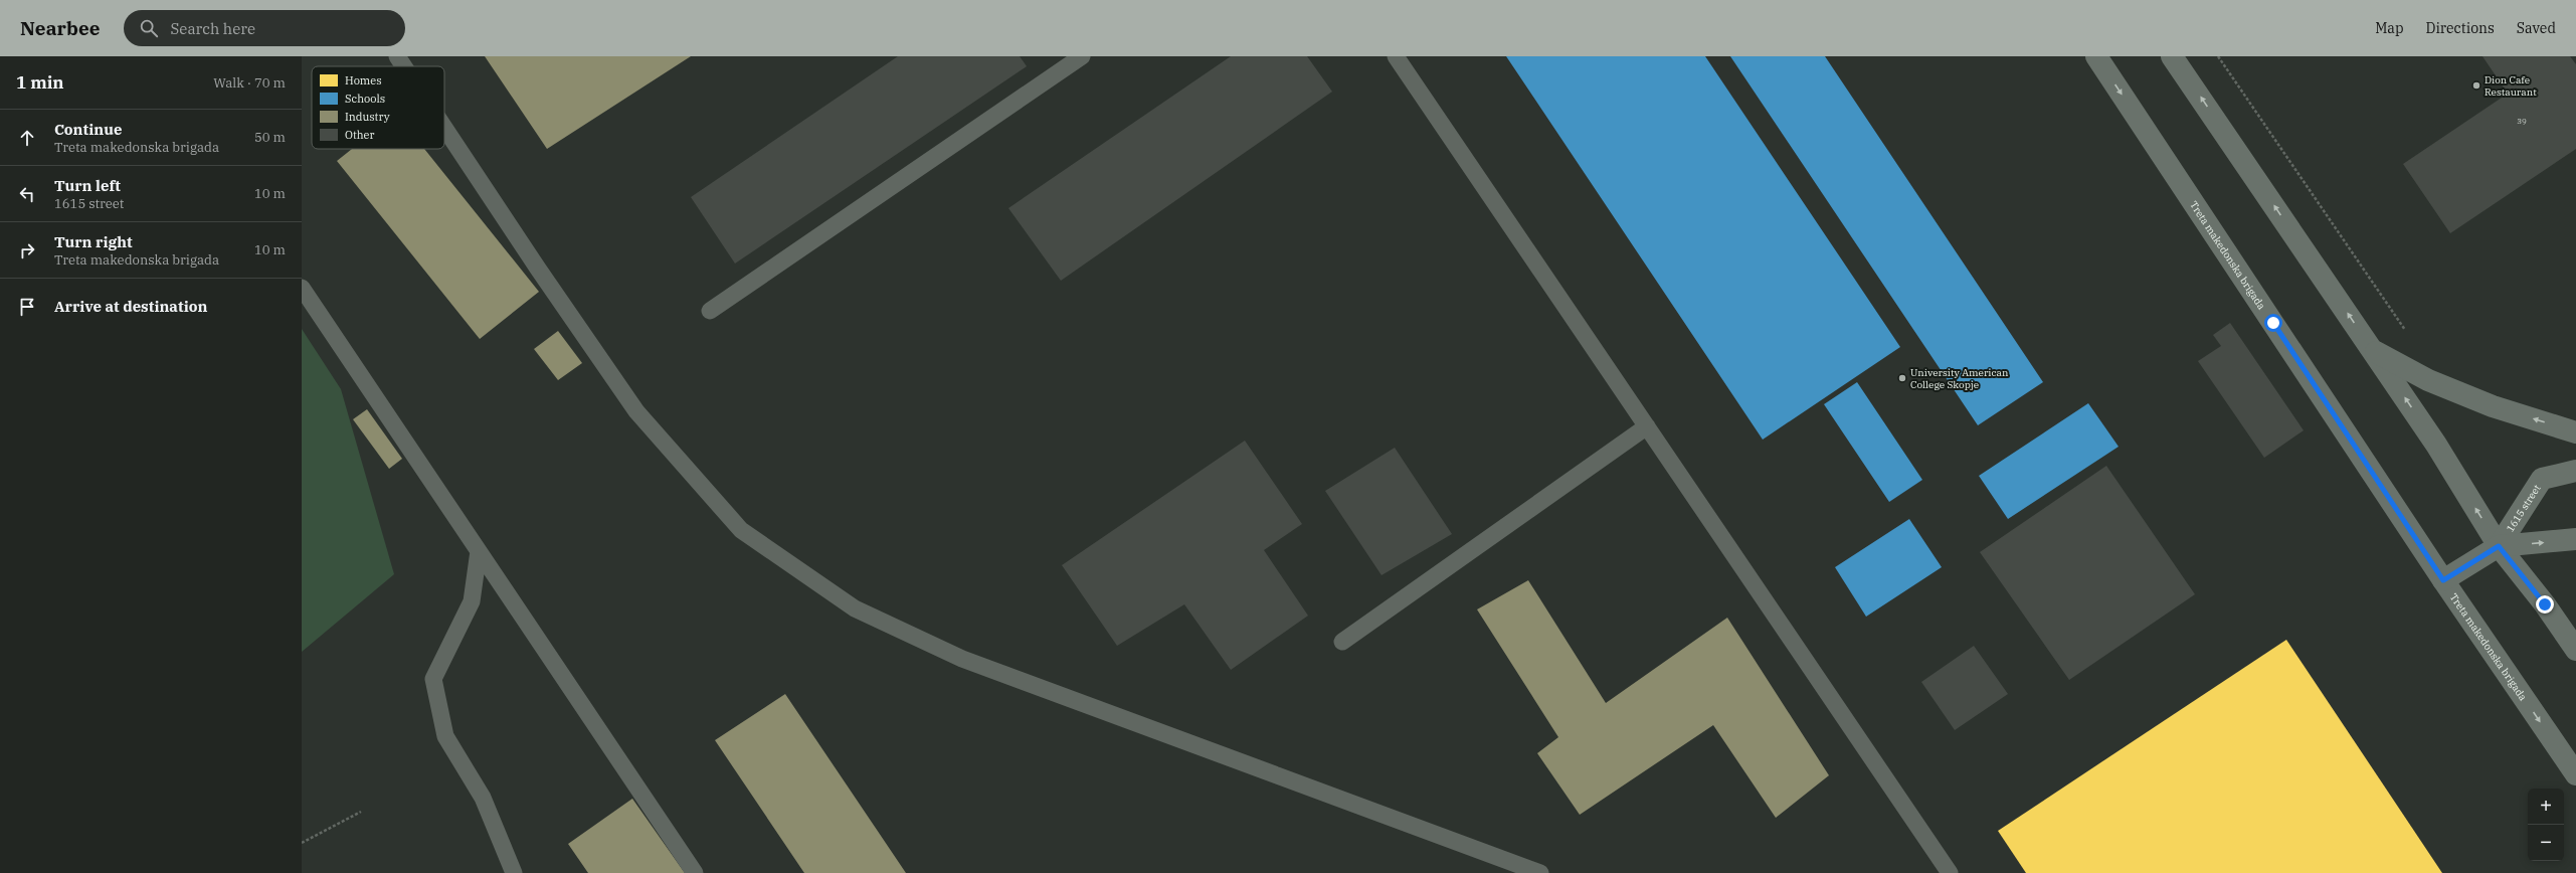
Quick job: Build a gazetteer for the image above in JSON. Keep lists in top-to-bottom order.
{
  "streets": {
    "street": ["Treta makedonska brigada", "1615 street"]
  },
  "crossings": [
    ["Treta makedonska brigada", "1615 street"]
  ],
  "places": ["Dion Cafe Restaurant", "University American College Skopje"],
  "house_numbers": ["39"],
  "legend": [
    "Homes",
    "Schools",
    "Industry",
    "Other"
  ],
  "page": {
    "header": "Nearbee",
    "search": "Search here",
    "nav": ["Map", "Directions", "Saved"],
    "heading": ["1 min", "Walk · 70 m"],
    "list": [
      ["Continue", "Treta makedonska brigada", "50 m"],
      ["Turn left", "1615 street", "10 m"],
      ["Turn right", "Treta makedonska brigada", "10 m"],
      "Arrive at destination"
    ],
    "map_buttons": ["+", "−"]
  }
}
